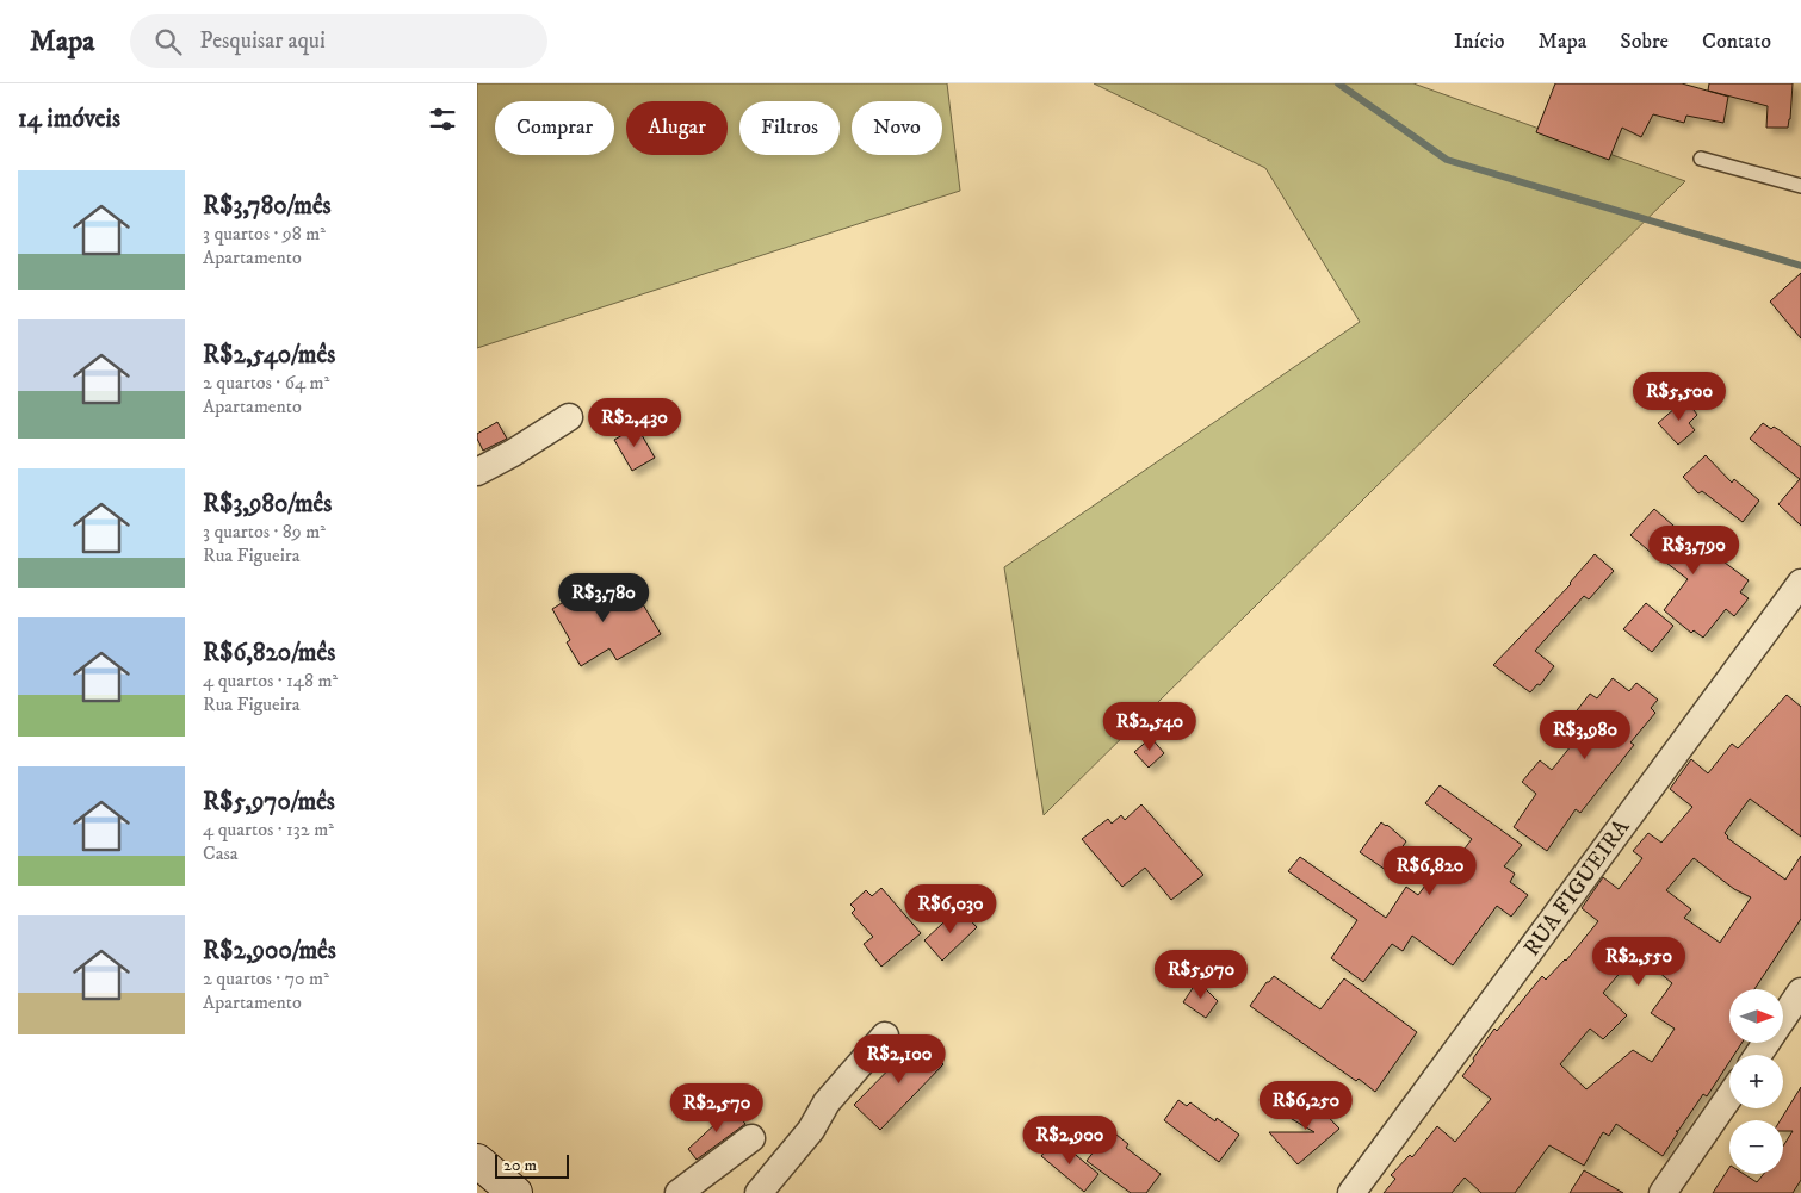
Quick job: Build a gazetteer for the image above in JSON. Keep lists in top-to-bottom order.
{
  "streets": {
    "street": ["RUA FIGUEIRA"]
  },
  "scale_bar": "20 m",
  "north": "right",
  "page": {
    "header": "Mapa",
    "search": "Pesquisar aqui",
    "nav": [
      "Início",
      "Mapa",
      "Sobre",
      "Contato"
    ],
    "heading": "14 imóveis",
    "chip": [
      "Comprar",
      "Alugar",
      "Filtros",
      "Novo"
    ],
    "list": [
      {
        "name": "R$3,780/mês",
        "note": "3 quartos · 98 m² · Apartamento"
      },
      {
        "name": "R$2,540/mês",
        "note": "2 quartos · 64 m² · Apartamento"
      },
      {
        "name": "R$3,980/mês",
        "note": "3 quartos · 89 m² · Rua Figueira"
      },
      {
        "name": "R$6,820/mês",
        "note": "4 quartos · 148 m² · Rua Figueira"
      },
      {
        "name": "R$5,970/mês",
        "note": "4 quartos · 132 m² · Casa"
      },
      {
        "name": "R$2,900/mês",
        "note": "2 quartos · 70 m² · Apartamento"
      }
    ],
    "price": [
      "R$5,500",
      "R$2,430",
      "R$3,790",
      "R$3,780",
      "R$2,540",
      "R$3,980",
      "R$6,820",
      "R$6,030",
      "R$2,550",
      "R$5,970",
      "R$2,100",
      "R$6,250",
      "R$2,570",
      "R$2,900"
    ],
    "map_buttons": ["+", "−"],
    "scale": "20 m"
  }
}
